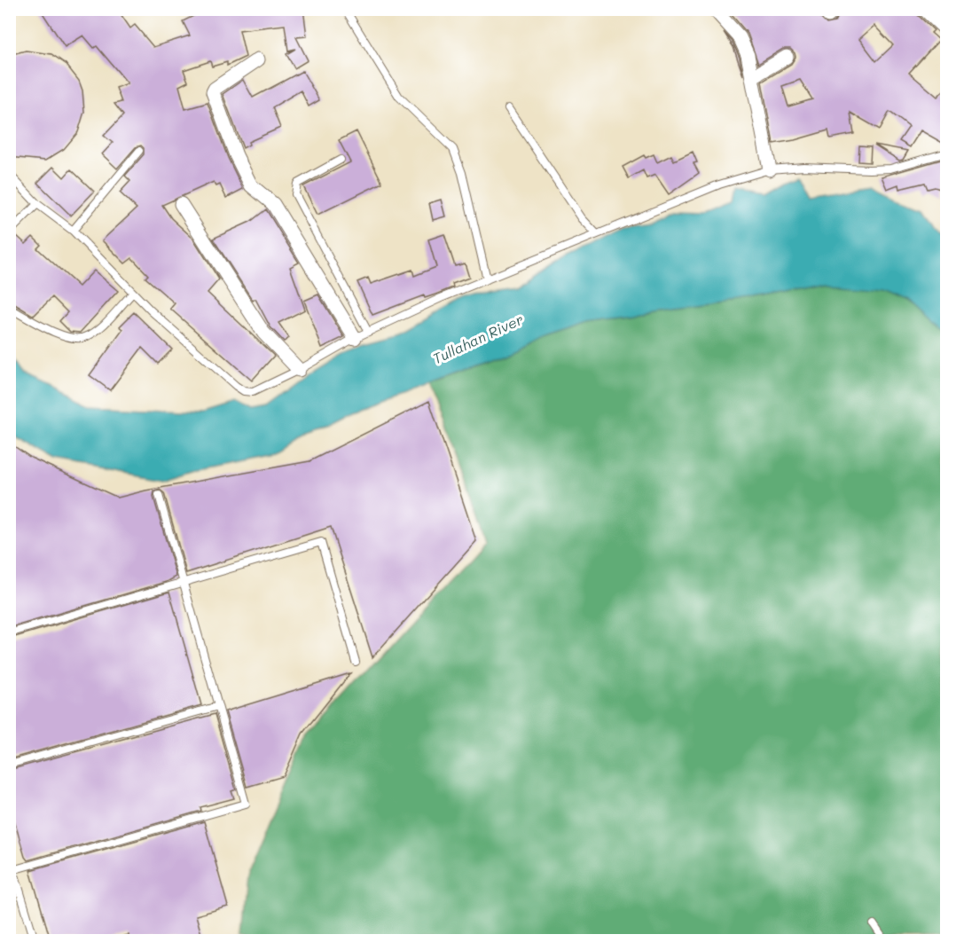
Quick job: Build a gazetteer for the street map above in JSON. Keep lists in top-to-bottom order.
{
  "water": ["Tullahan River"]
}
